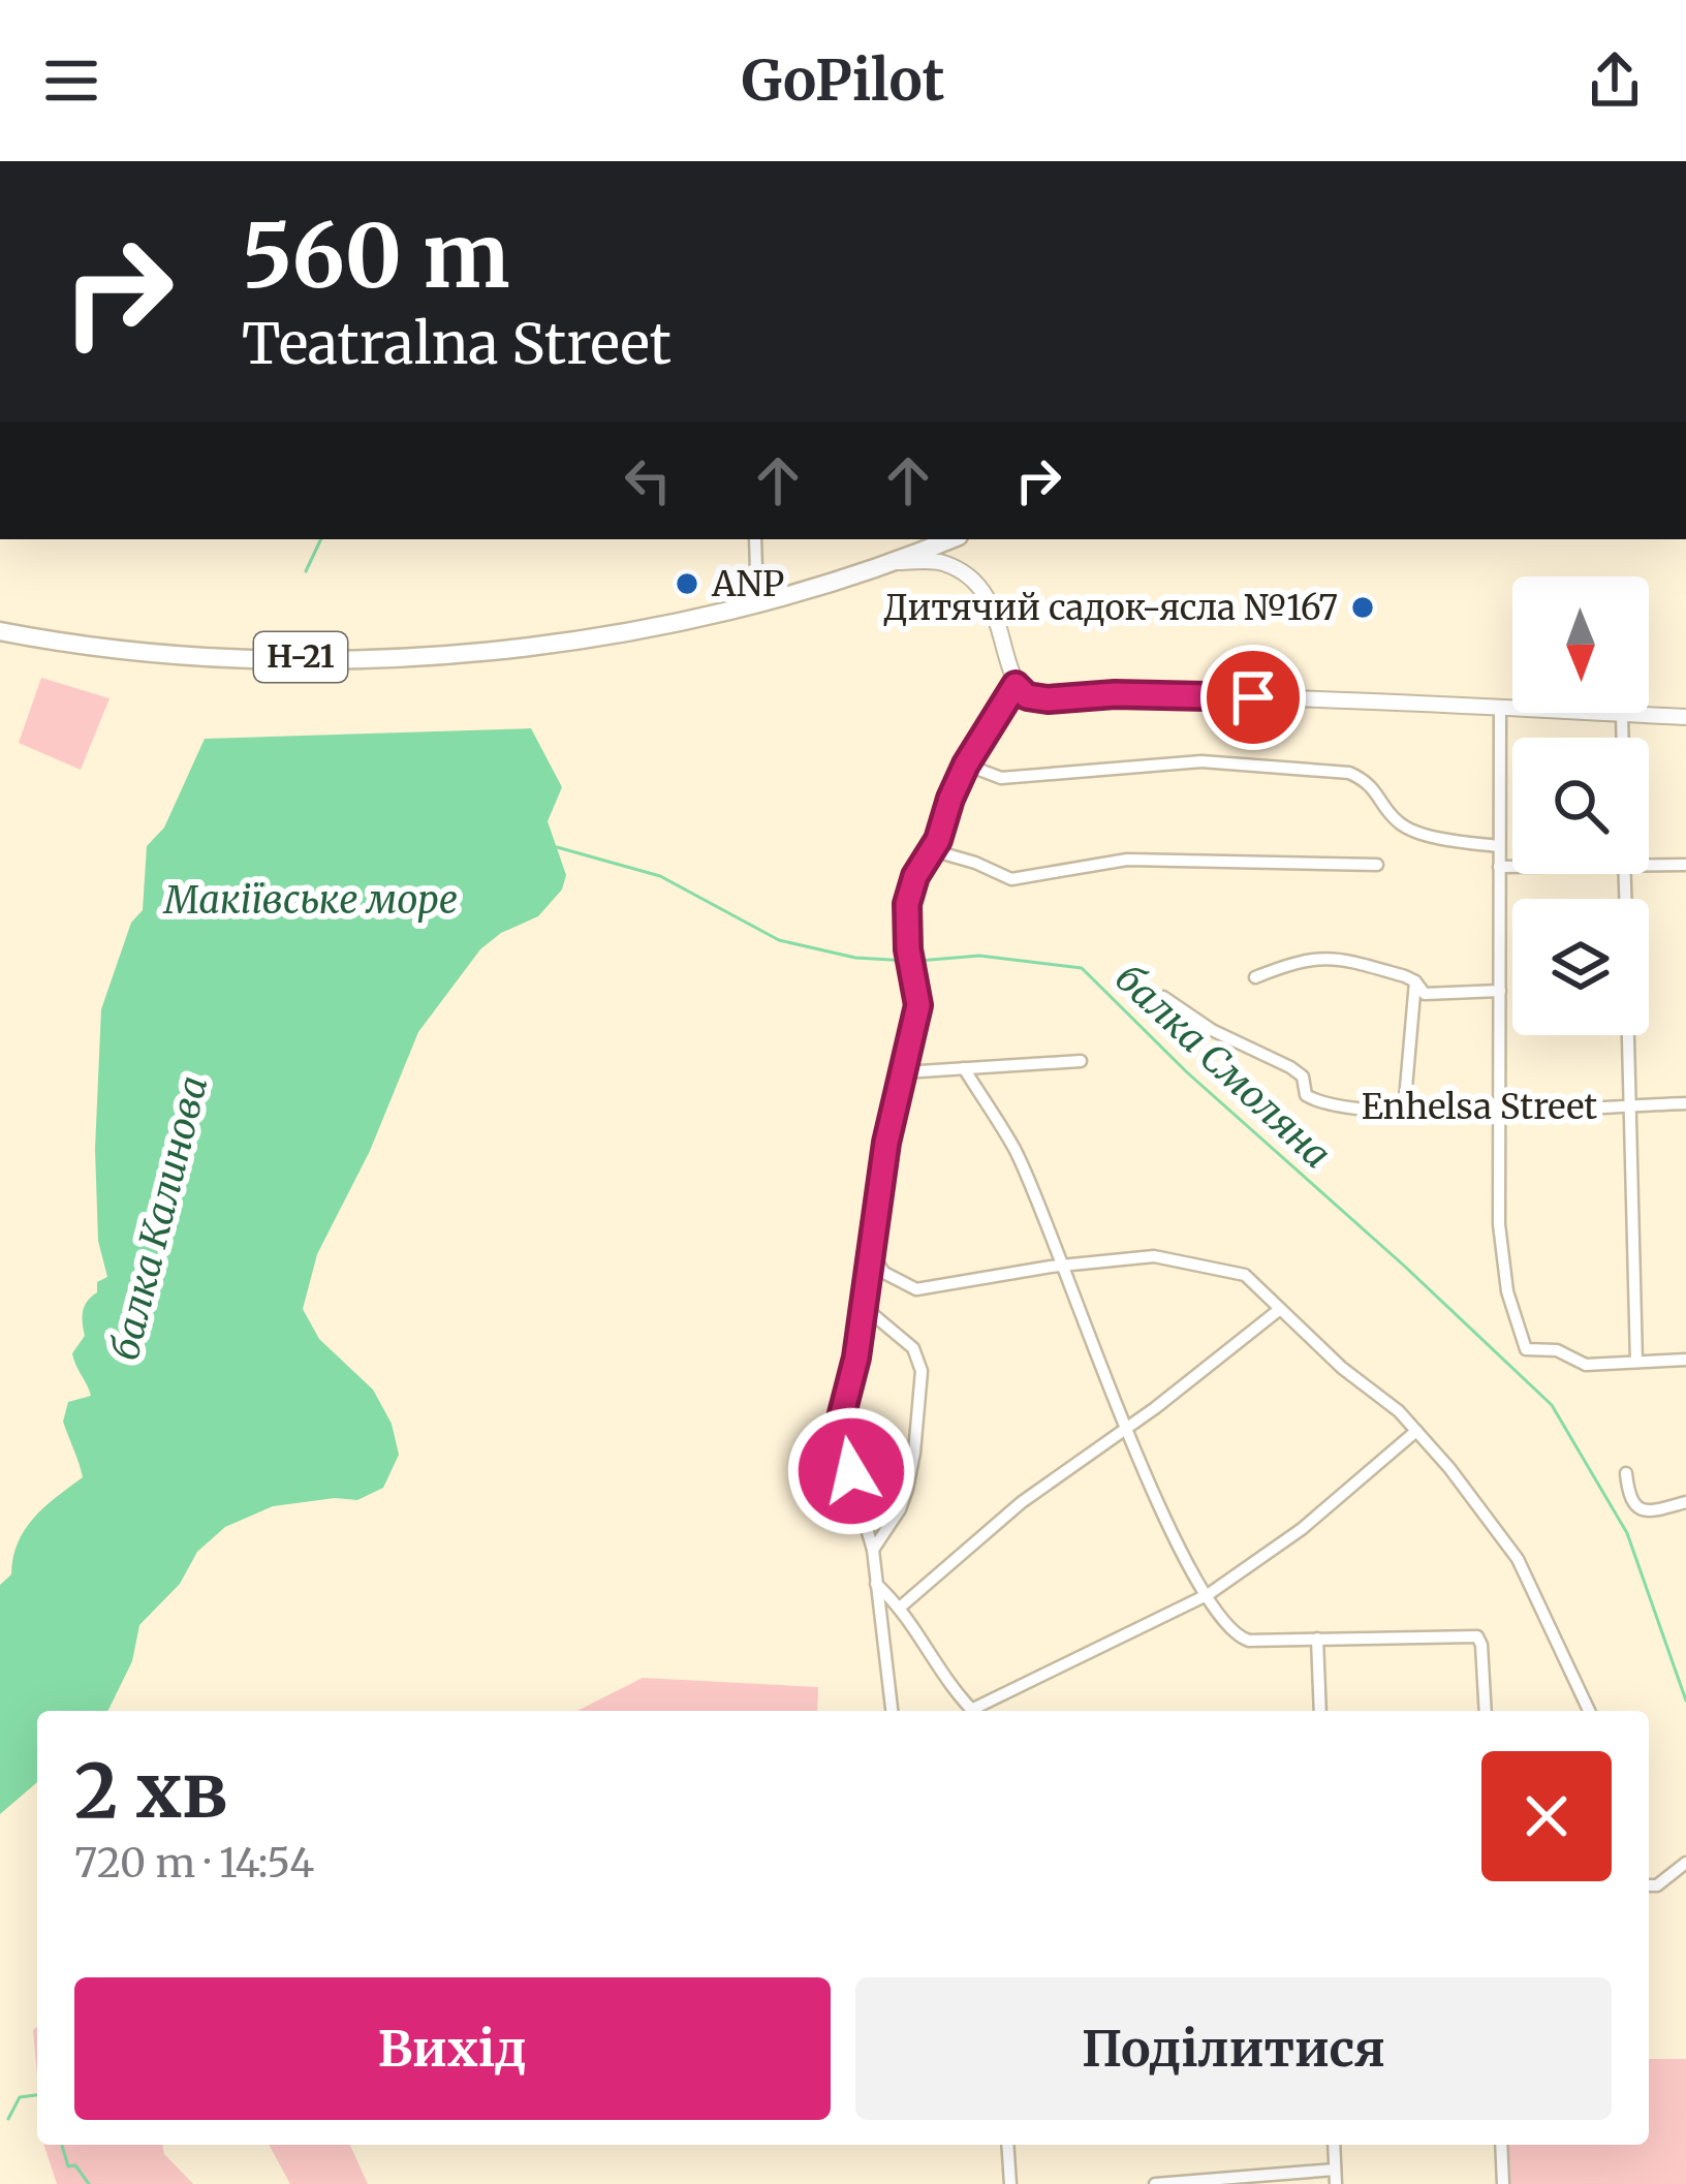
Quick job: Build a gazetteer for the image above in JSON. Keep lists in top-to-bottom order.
{
  "streets": {
    "main road": ["Н-21"],
    "street": ["Enhelsa Street"]
  },
  "water": ["Макіївське море", "балка Смоляна", "балка Калинова"],
  "places": ["ANP", "Дитячий садок-ясла №167"],
  "north": "bottom",
  "page": {
    "header": "GoPilot",
    "turn": ["560 m", "Teatralna Street"],
    "heading": ["2 хв", "720 m · 14:54"],
    "buttons": ["Вихід", "Поділитися"]
  }
}
